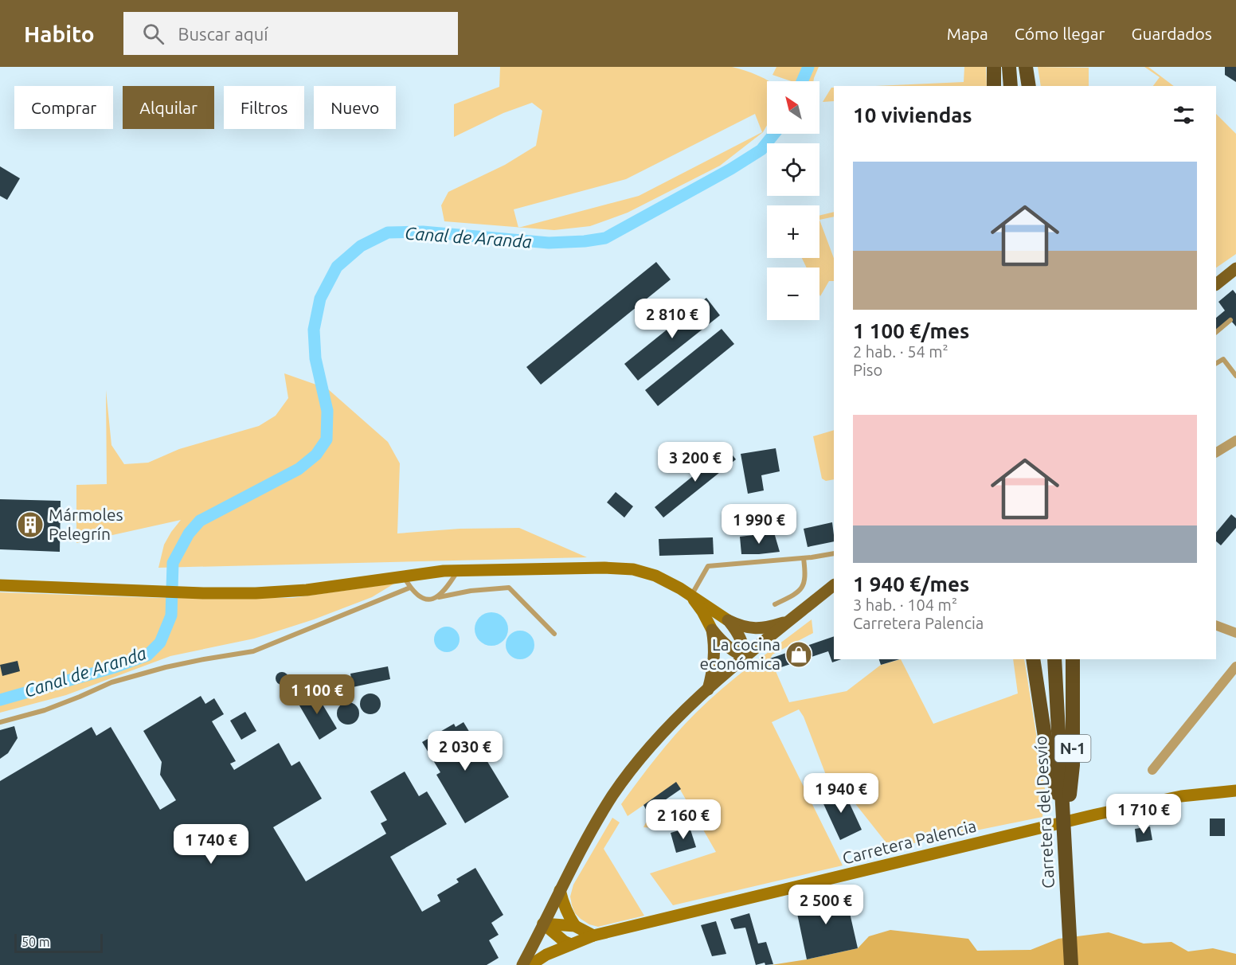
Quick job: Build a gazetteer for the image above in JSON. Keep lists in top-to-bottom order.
{
  "streets": {
    "highway": ["N-1", "Carretera del Desvío"],
    "street": ["Carretera Palencia"]
  },
  "crossings": [
    ["N-1", "Carretera del Desvío"]
  ],
  "water": ["Canal de Aranda"],
  "places": {
    "building": ["Mármoles Pelegrín"],
    "shop": ["La cocina económica"]
  },
  "scale_bar": "50 m",
  "north": "top left",
  "page": {
    "header": "Habito",
    "search": "Buscar aquí",
    "nav": ["Mapa", "Cómo llegar", "Guardados"],
    "map_buttons": ["+", "−"],
    "chip": [
      "Comprar",
      "Alquilar",
      "Filtros",
      "Nuevo"
    ],
    "heading": "10 viviendas",
    "list": [
      {
        "name": "1 100 €/mes",
        "note": "2 hab. · 54 m² · Piso"
      },
      {
        "name": "1 940 €/mes",
        "note": "3 hab. · 104 m² · Carretera Palencia"
      }
    ],
    "price": [
      "2 810 €",
      "3 200 €",
      "1 990 €",
      "1 100 €",
      "2 030 €",
      "1 940 €",
      "1 710 €",
      "2 160 €",
      "1 740 €",
      "2 500 €"
    ],
    "scale": "50 m"
  }
}
